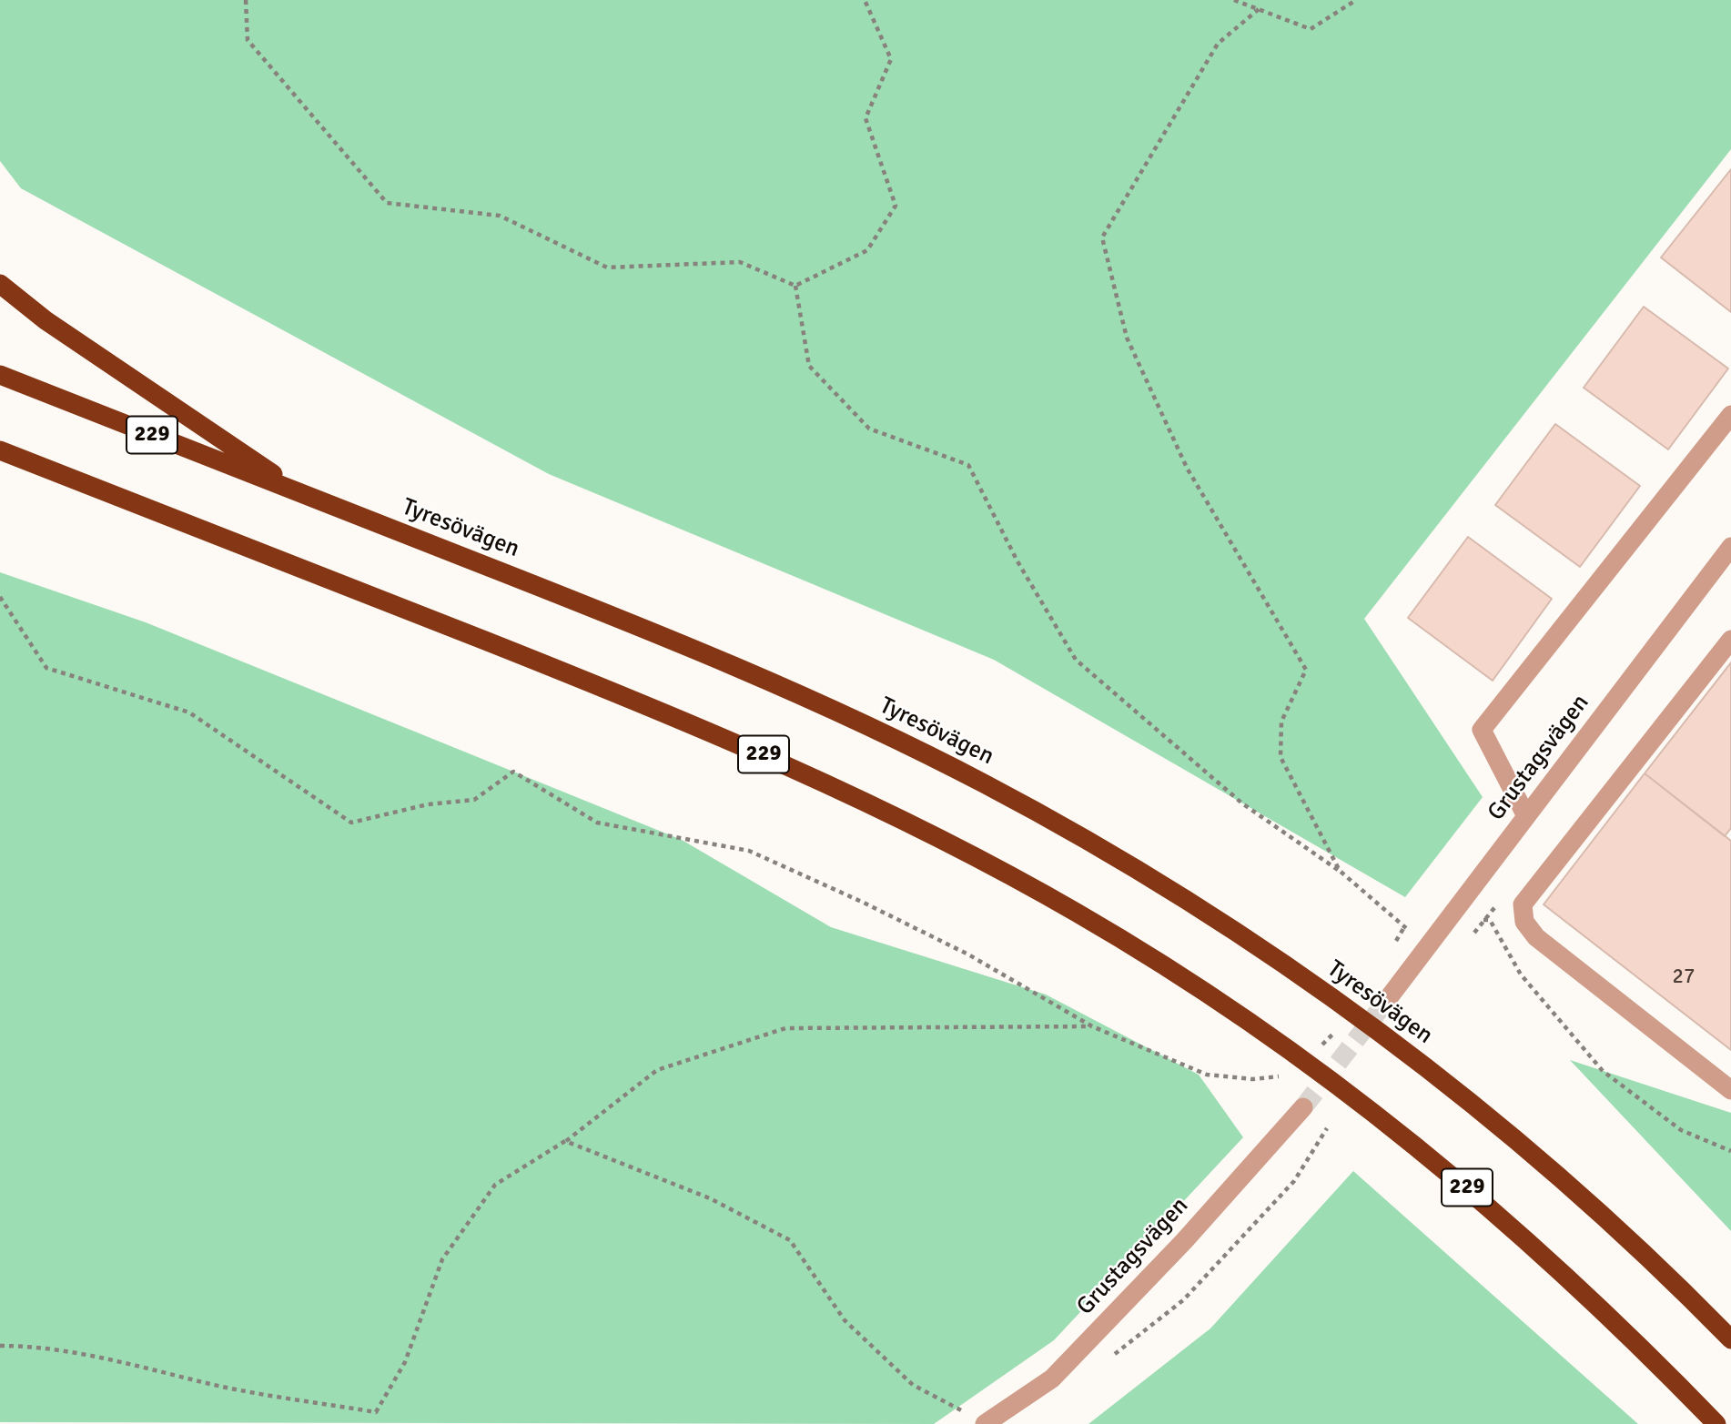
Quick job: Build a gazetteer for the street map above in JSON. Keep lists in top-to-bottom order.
{
  "streets": {
    "highway": ["229", "Tyresövägen"],
    "street": ["Grustagsvägen"]
  },
  "house_numbers": ["27"]
}
